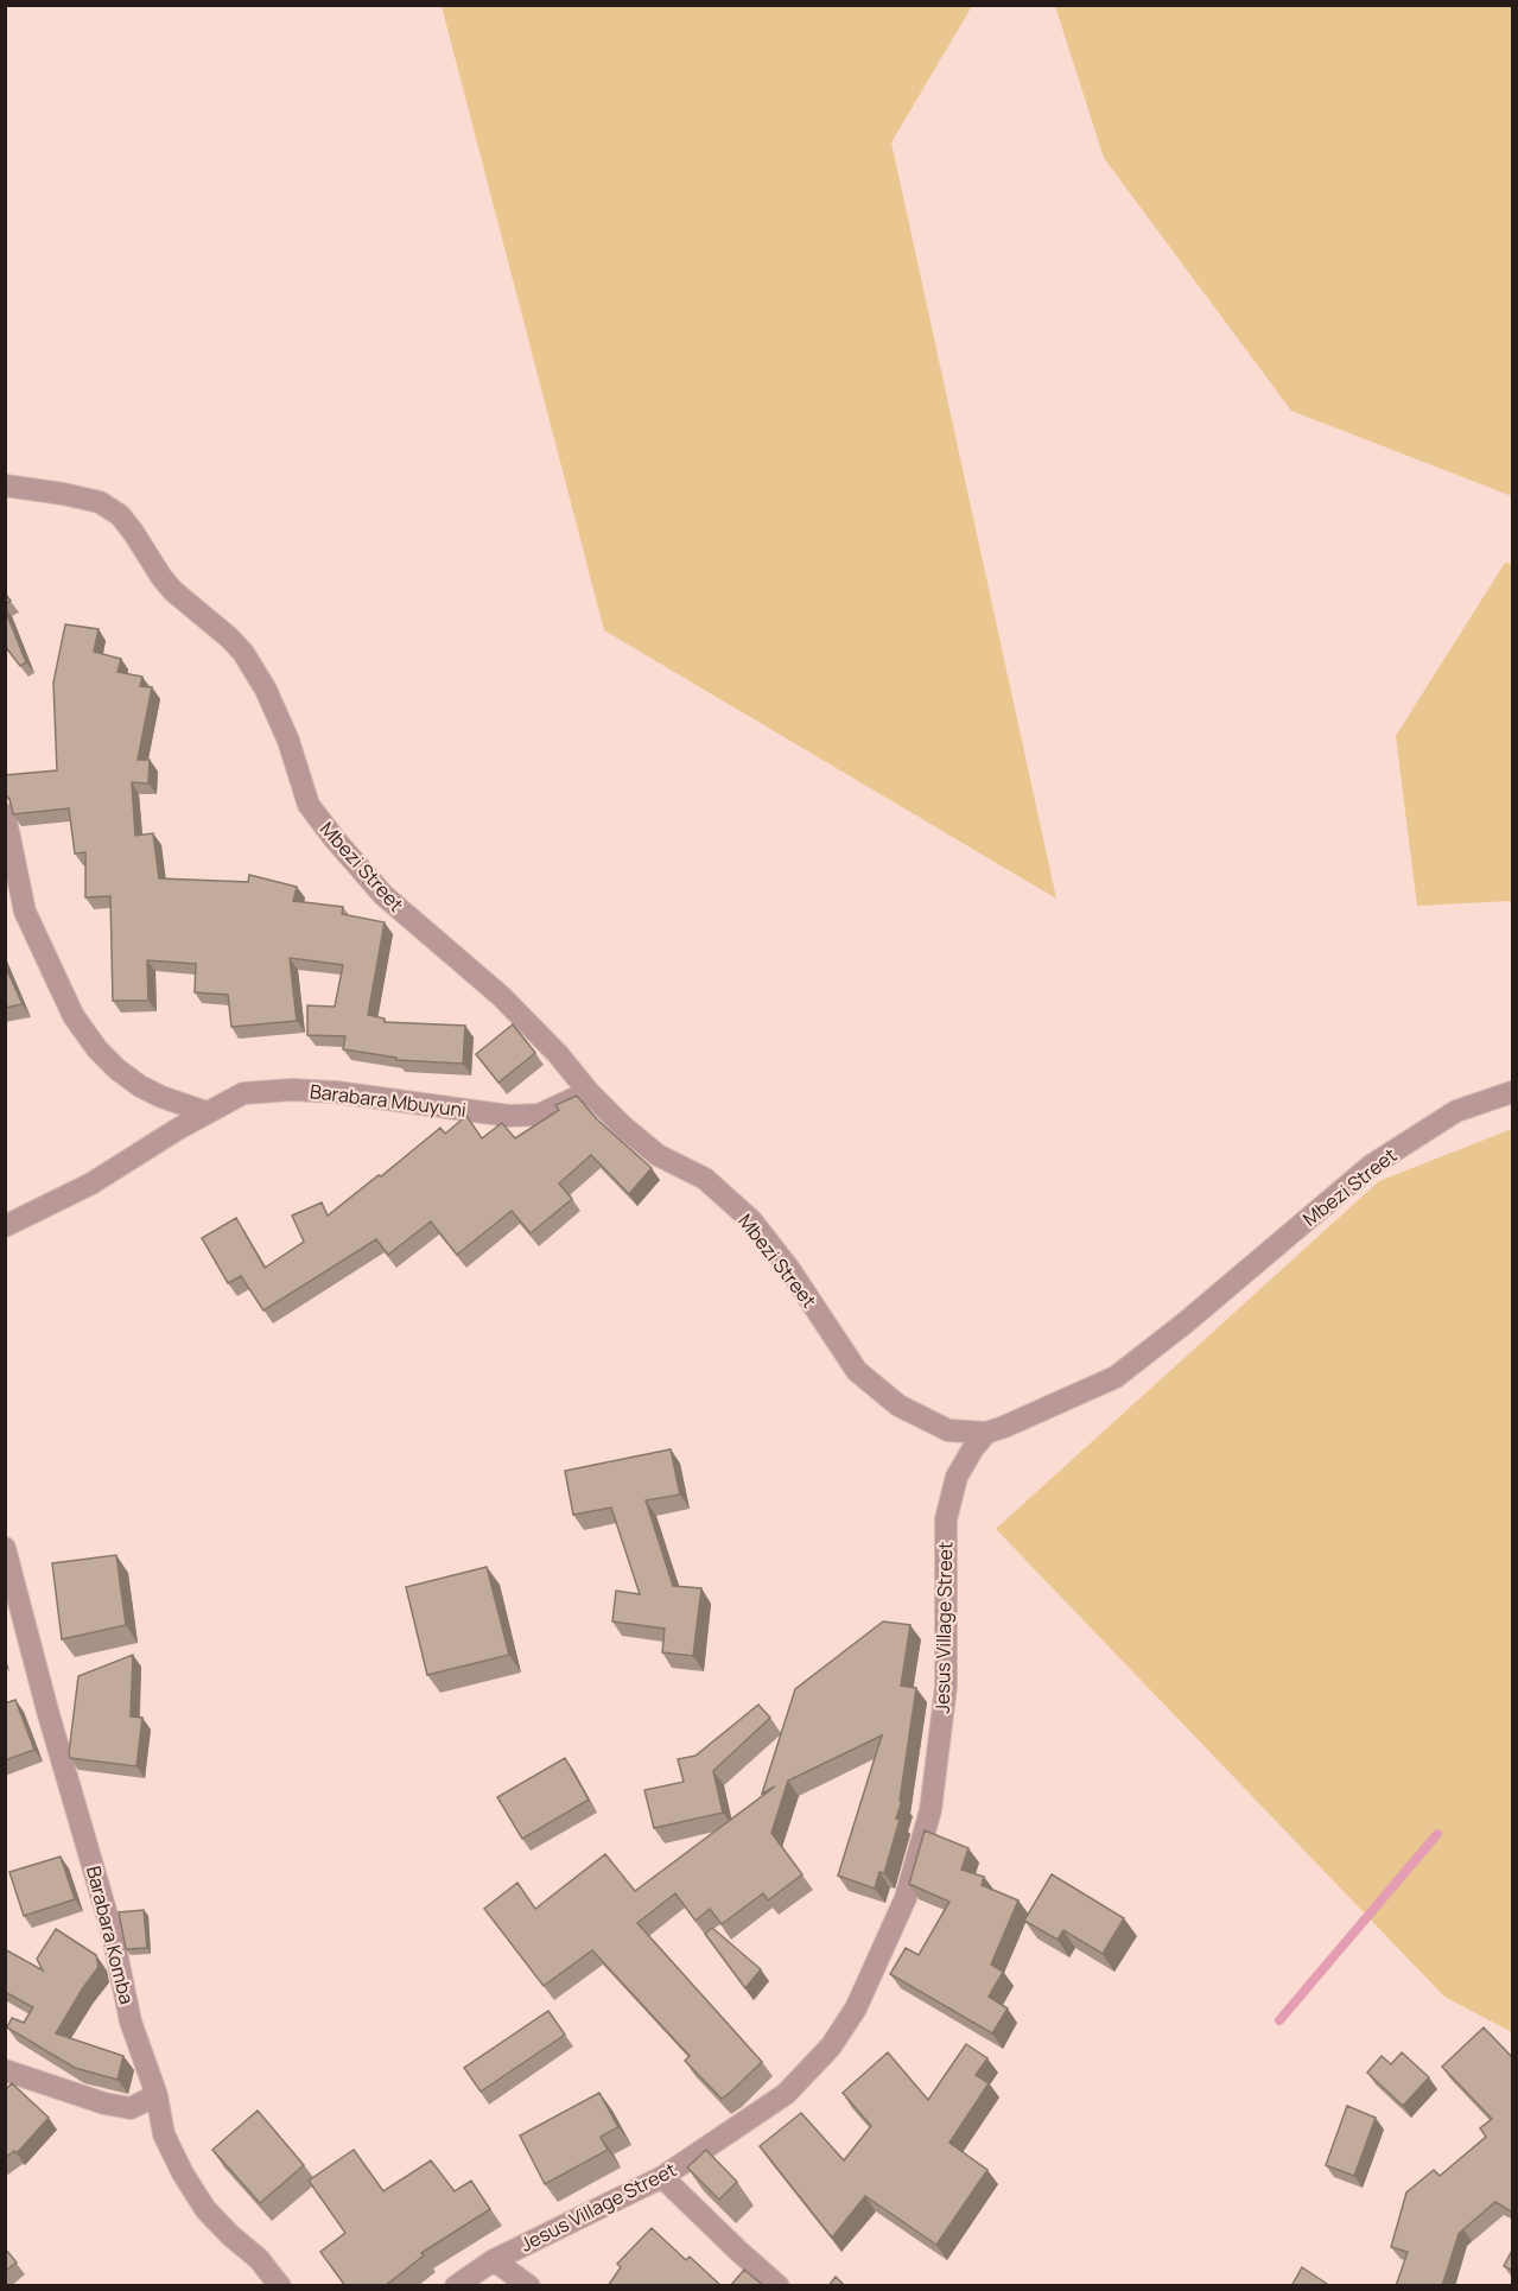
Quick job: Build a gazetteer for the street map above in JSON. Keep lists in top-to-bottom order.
{
  "streets": {
    "street": [
      "Mbezi Street",
      "Barabara Mbuyuni",
      "Jesus Village Street",
      "Barabara Komba"
    ]
  },
  "crossings": [
    ["Mbezi Street", "Barabara Mbuyuni"],
    ["Mbezi Street", "Jesus Village Street"]
  ]
}
